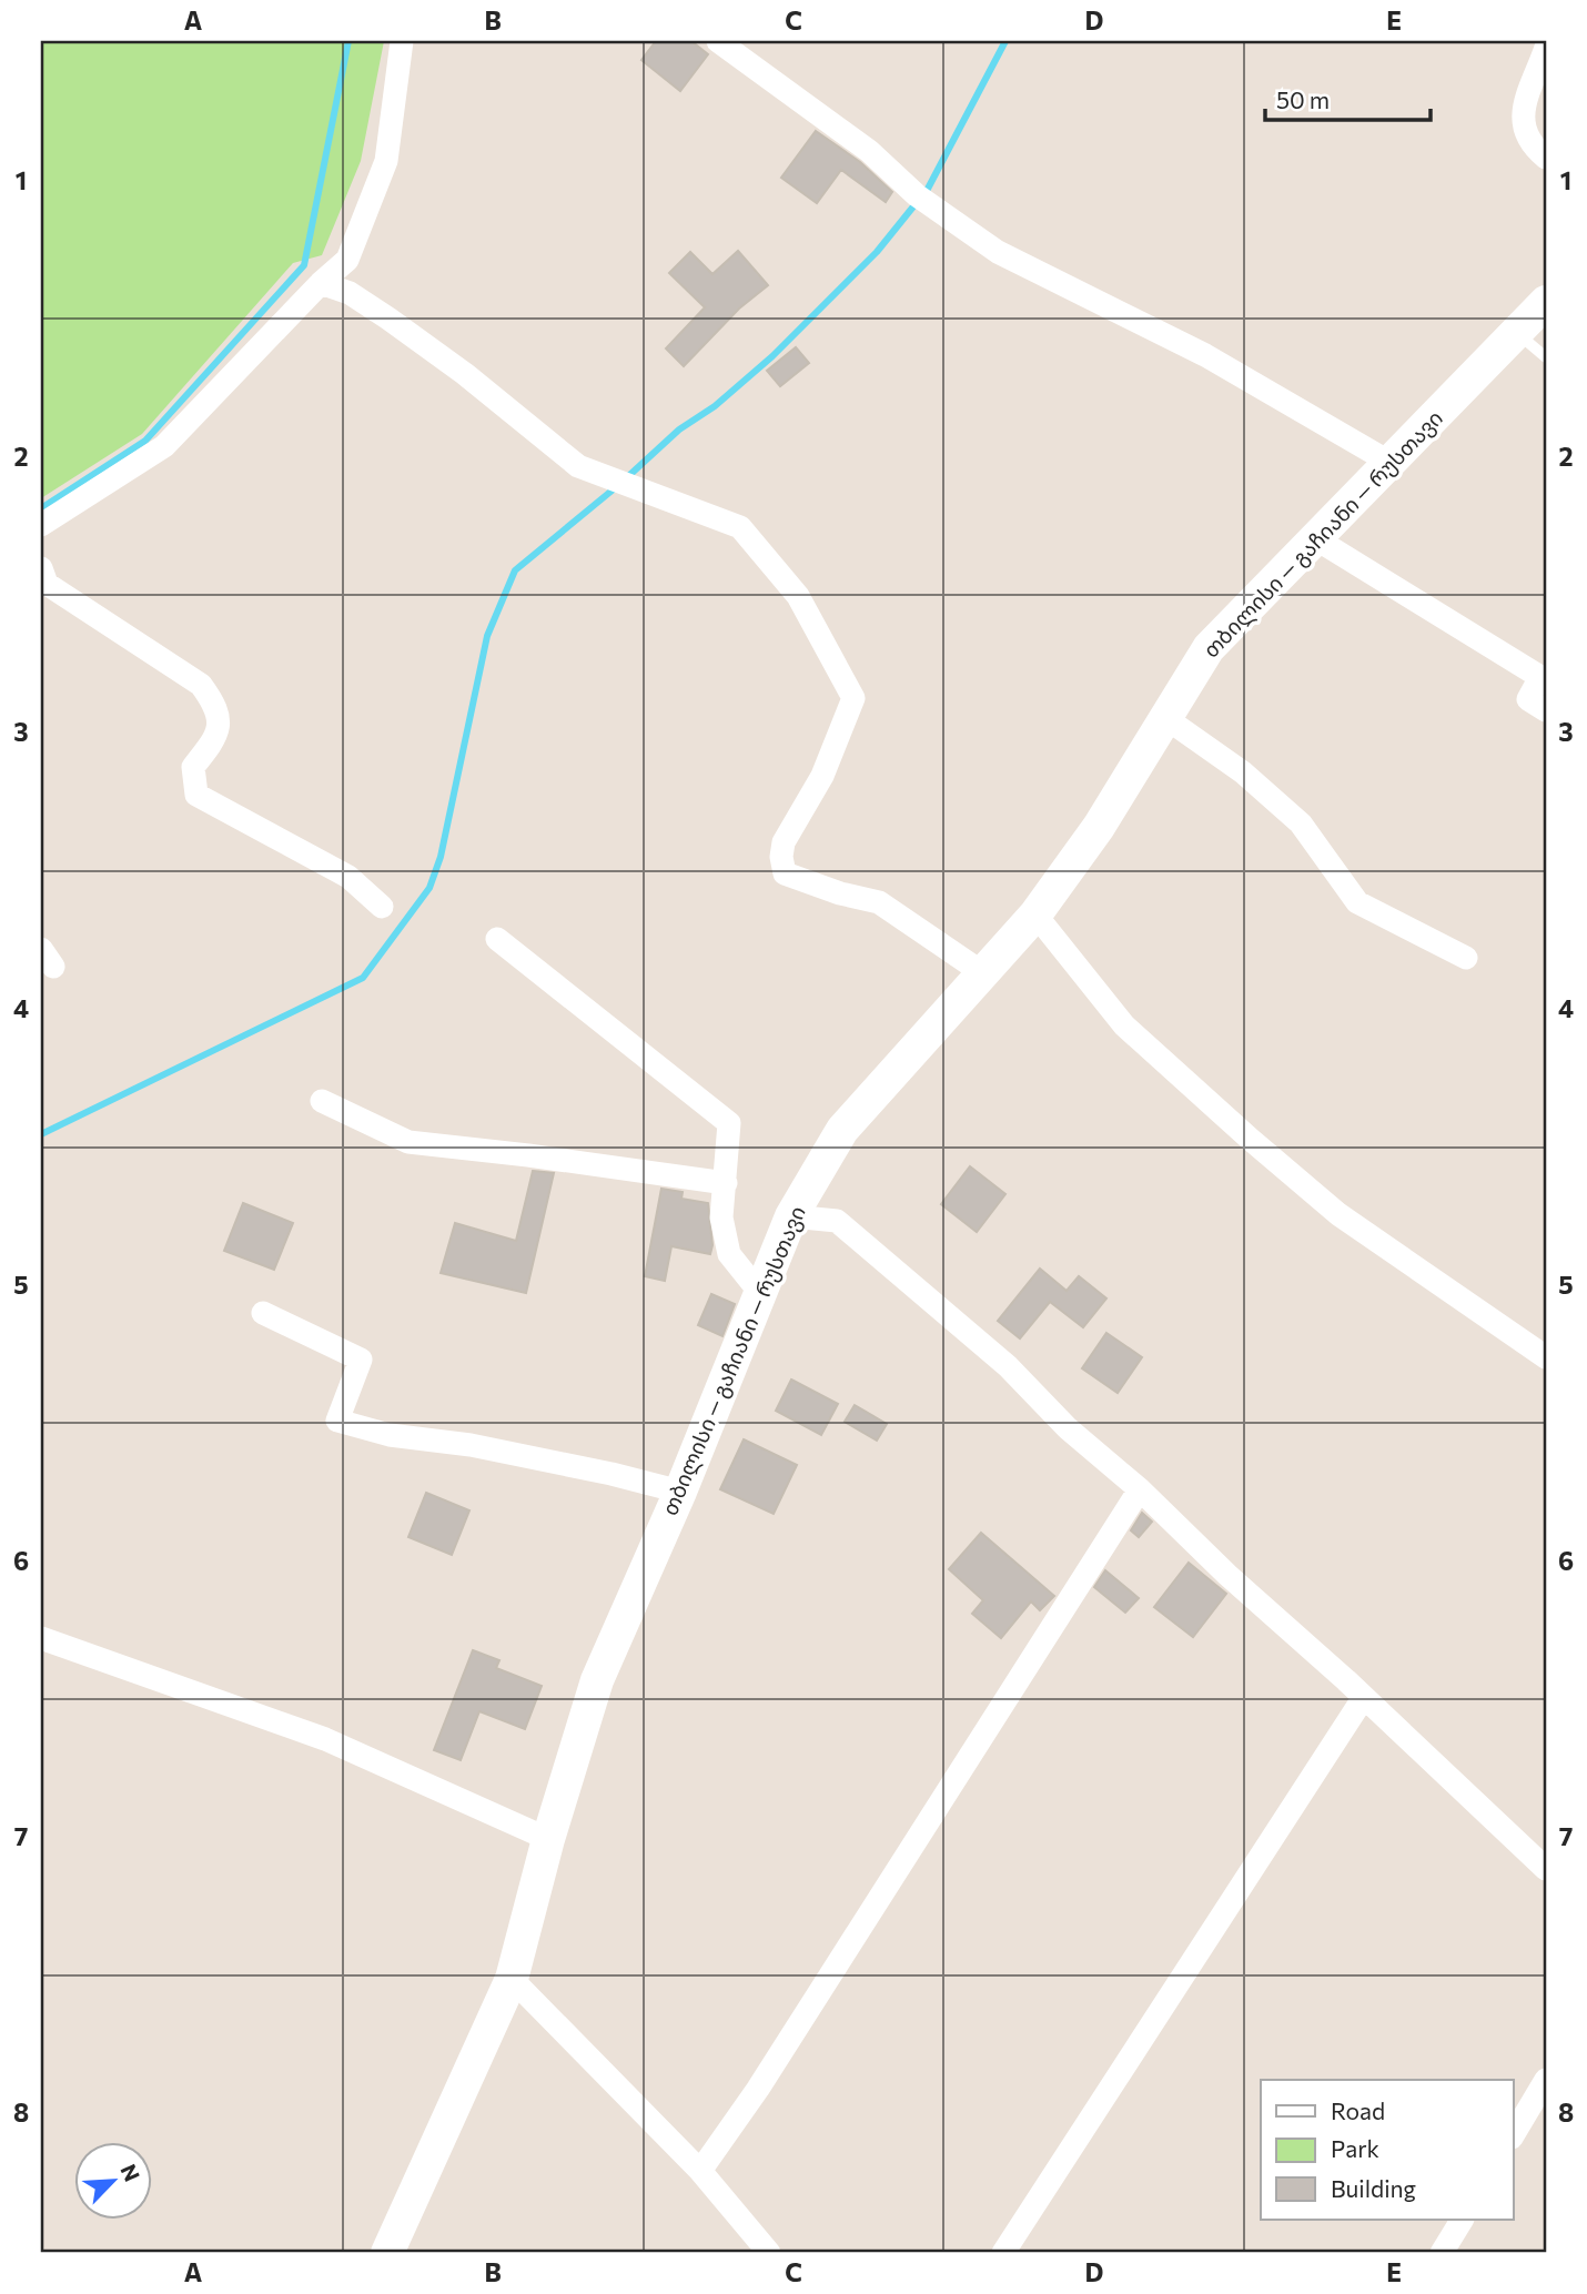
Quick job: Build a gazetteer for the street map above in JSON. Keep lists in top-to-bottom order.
{
  "streets": {
    "main road": ["თბილისი — გაჩიანი — რუსთავი"]
  },
  "legend": ["Road", "Park", "Building"],
  "scale_bar": "50 m",
  "north": "top right",
  "grid": {
    "columns": [
      "A",
      "B",
      "C",
      "D",
      "E"
    ],
    "rows": [
      "1",
      "2",
      "3",
      "4",
      "5",
      "6",
      "7",
      "8"
    ]
  }
}
